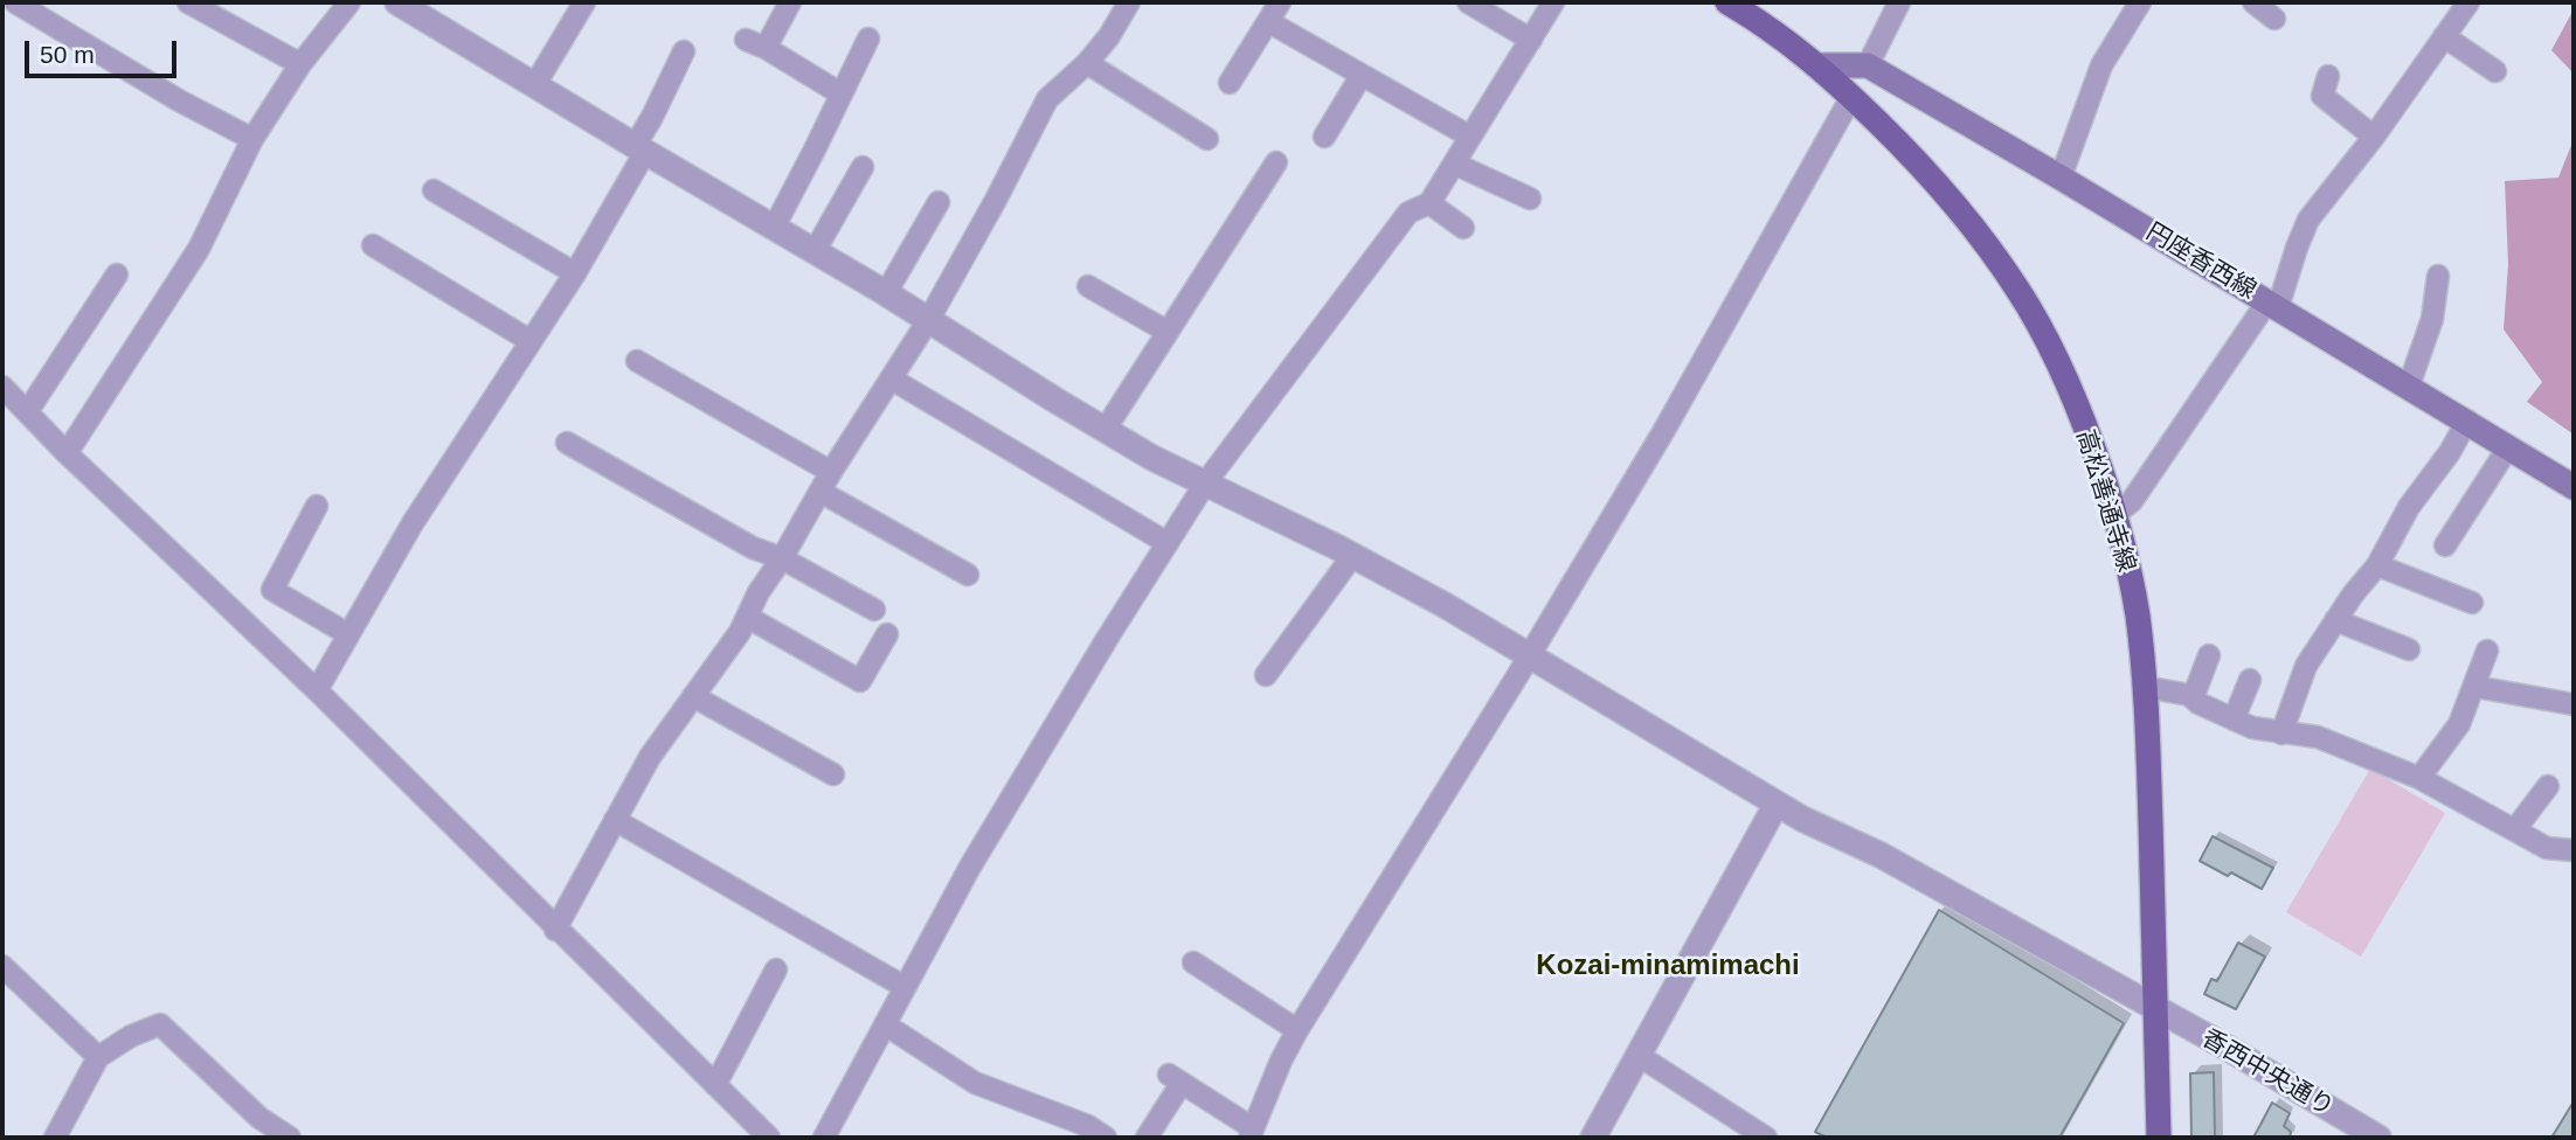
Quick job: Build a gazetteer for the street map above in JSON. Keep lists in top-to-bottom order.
{
  "streets": {
    "main road": ["円座香西線", "高松善通寺線"],
    "street": ["香西中央通り"]
  },
  "crossings": [
    ["円座香西線", "高松善通寺線"],
    ["高松善通寺線", "香西中央通り"]
  ],
  "districts": ["Kozai-minamimachi"],
  "scale_bar": "50 m"
}
